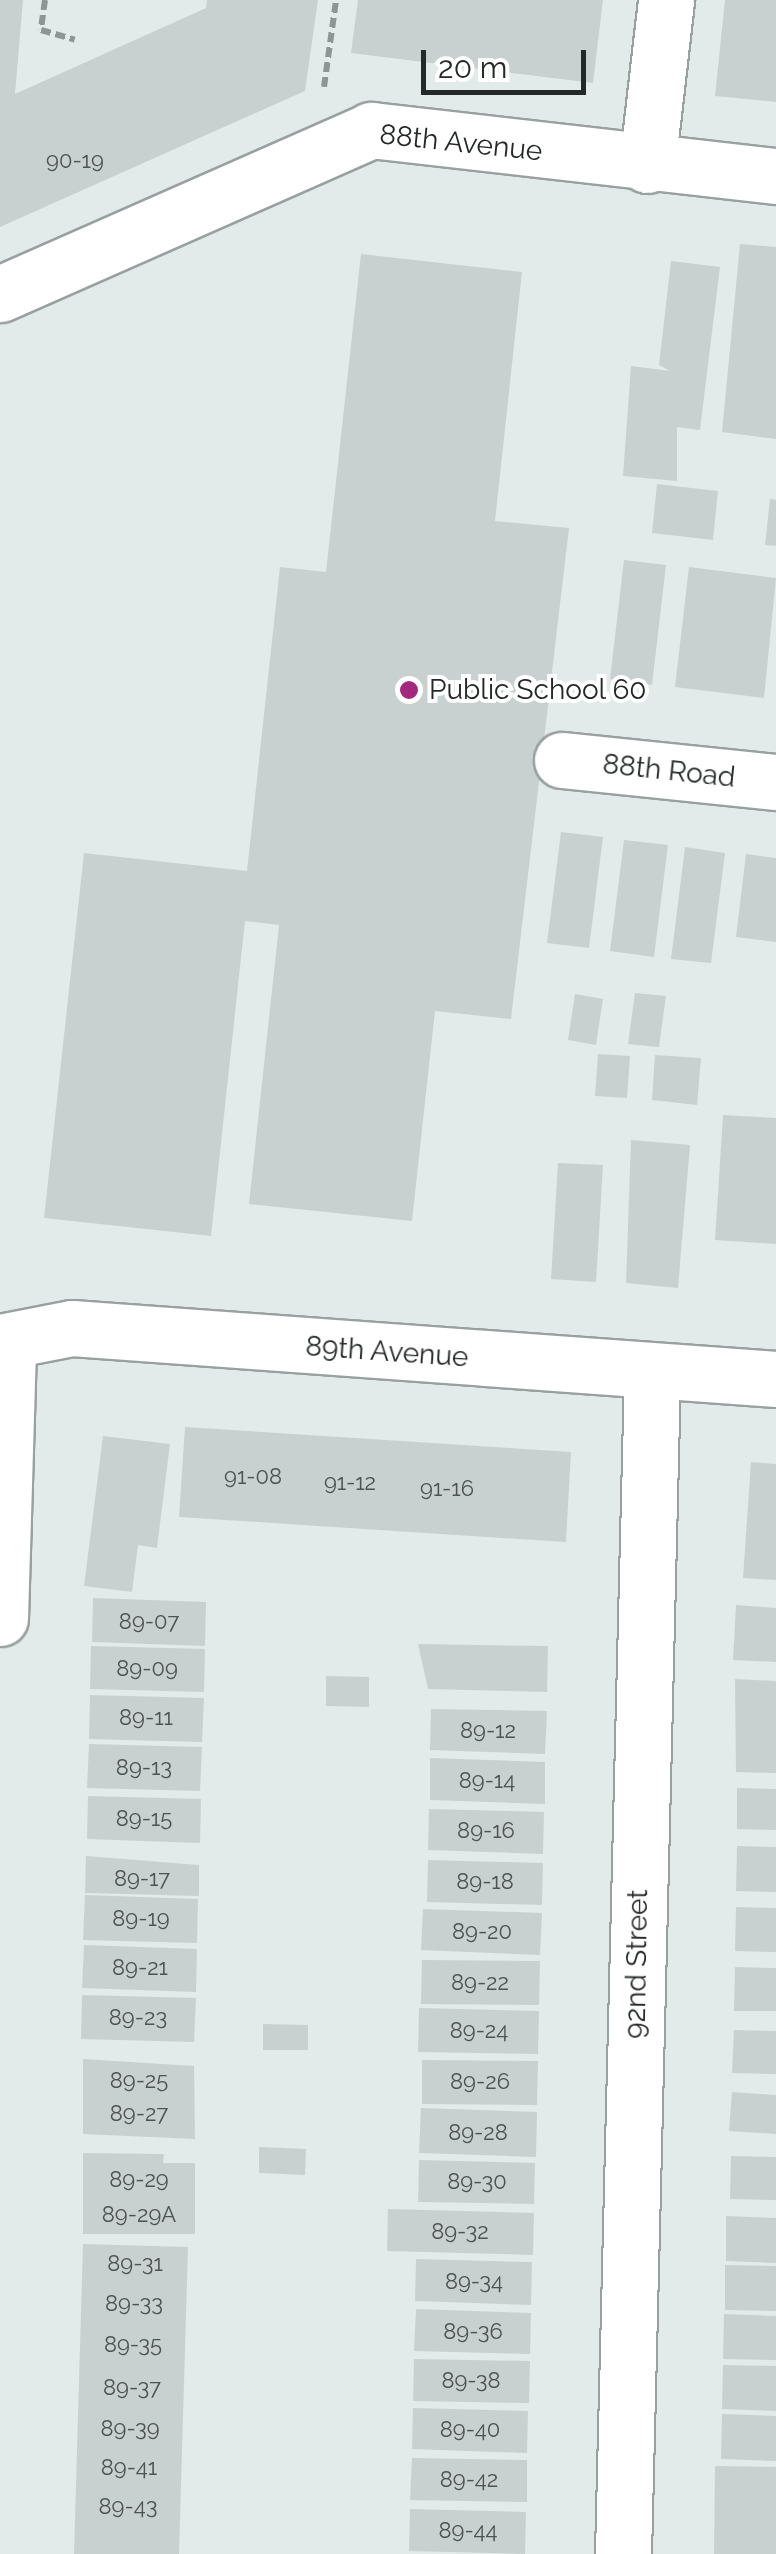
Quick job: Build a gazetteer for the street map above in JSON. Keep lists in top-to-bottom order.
{
  "streets": {
    "street": [
      "88th Avenue",
      "88th Road",
      "89th Avenue",
      "92nd Street"
    ]
  },
  "crossings": [
    ["89th Avenue", "92nd Street"]
  ],
  "places": ["Public School 60"],
  "house_numbers": [
    "90-19",
    "91-08",
    "91-12",
    "91-16",
    "89-07",
    "89-09",
    "89-11",
    "89-12",
    "89-13",
    "89-14",
    "89-15",
    "89-16",
    "89-17",
    "89-18",
    "89-19",
    "89-20",
    "89-21",
    "89-22",
    "89-23",
    "89-24",
    "89-25",
    "89-26",
    "89-27",
    "89-28",
    "89-29",
    "89-30",
    "89-29A",
    "89-32",
    "89-31",
    "89-34",
    "89-33",
    "89-36",
    "89-35",
    "89-38",
    "89-37",
    "89-39",
    "89-40",
    "89-41",
    "89-42",
    "89-43",
    "89-44"
  ],
  "scale_bar": "20 m"
}
